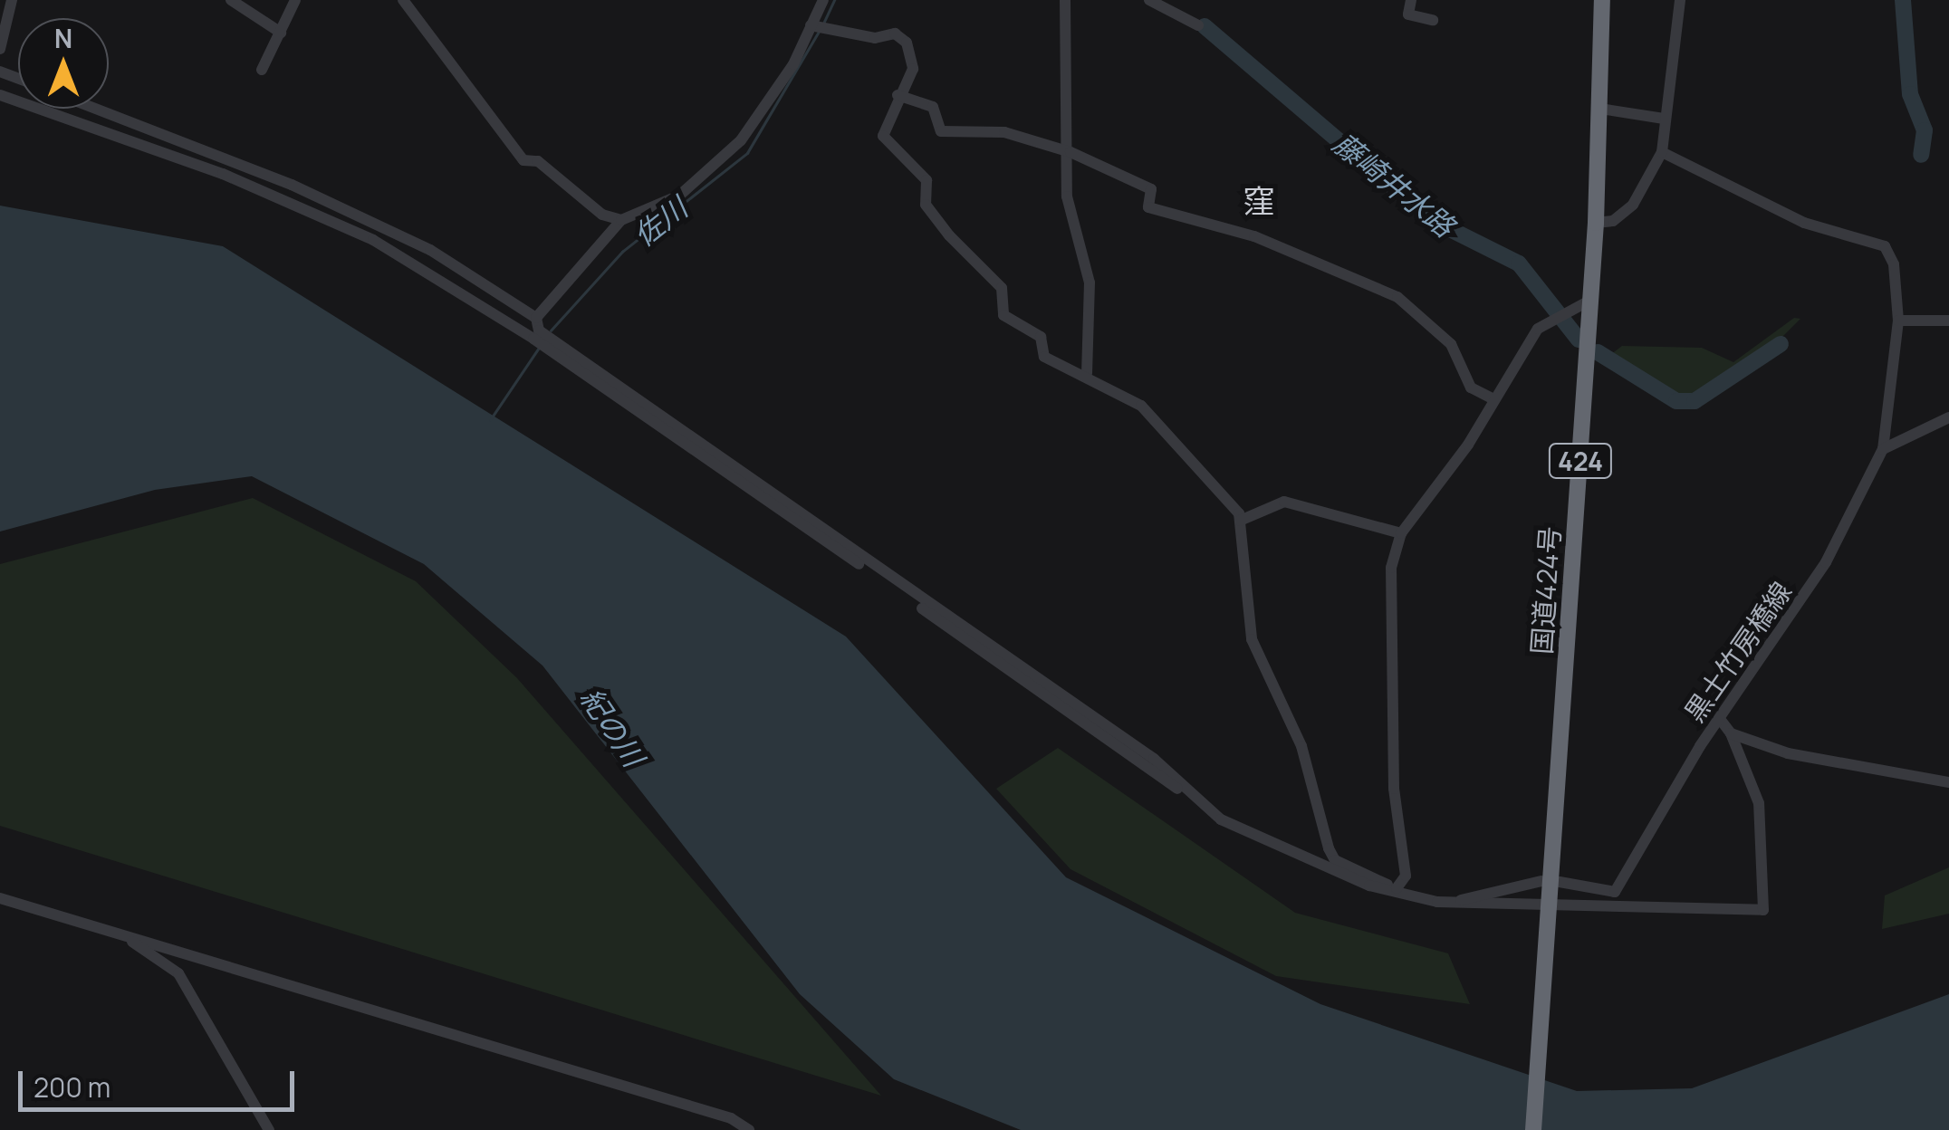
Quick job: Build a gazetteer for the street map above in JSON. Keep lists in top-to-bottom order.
{
  "streets": {
    "highway": ["424", "国道424号"],
    "street": ["黒土竹房橋線"]
  },
  "districts": ["窪"],
  "water": ["藤崎井水路", "佐川", "紀の川"],
  "scale_bar": "200 m",
  "north": "top"
}
